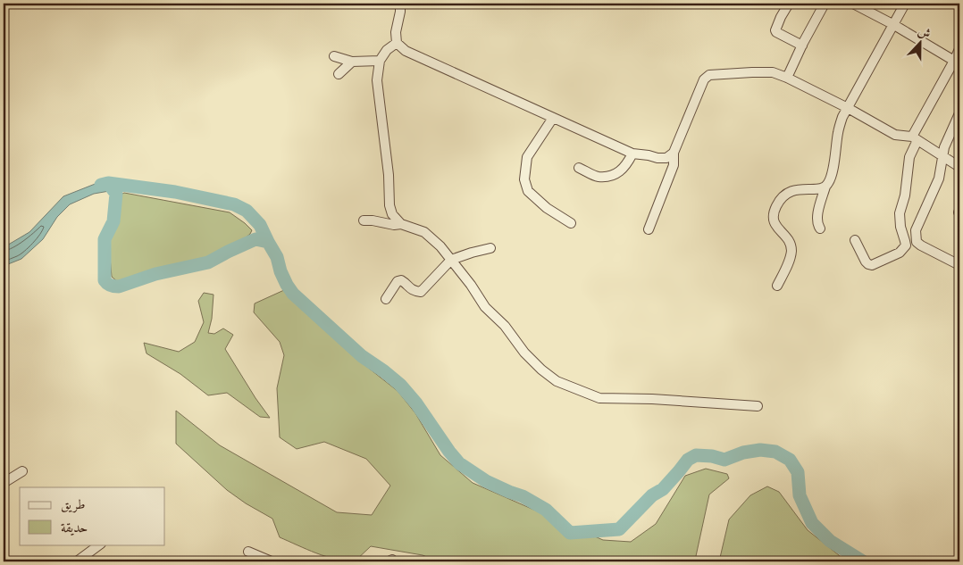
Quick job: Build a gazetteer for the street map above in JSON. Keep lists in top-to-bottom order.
{
  "legend": ["طريق", "حديقة"],
  "north": "top"
}
